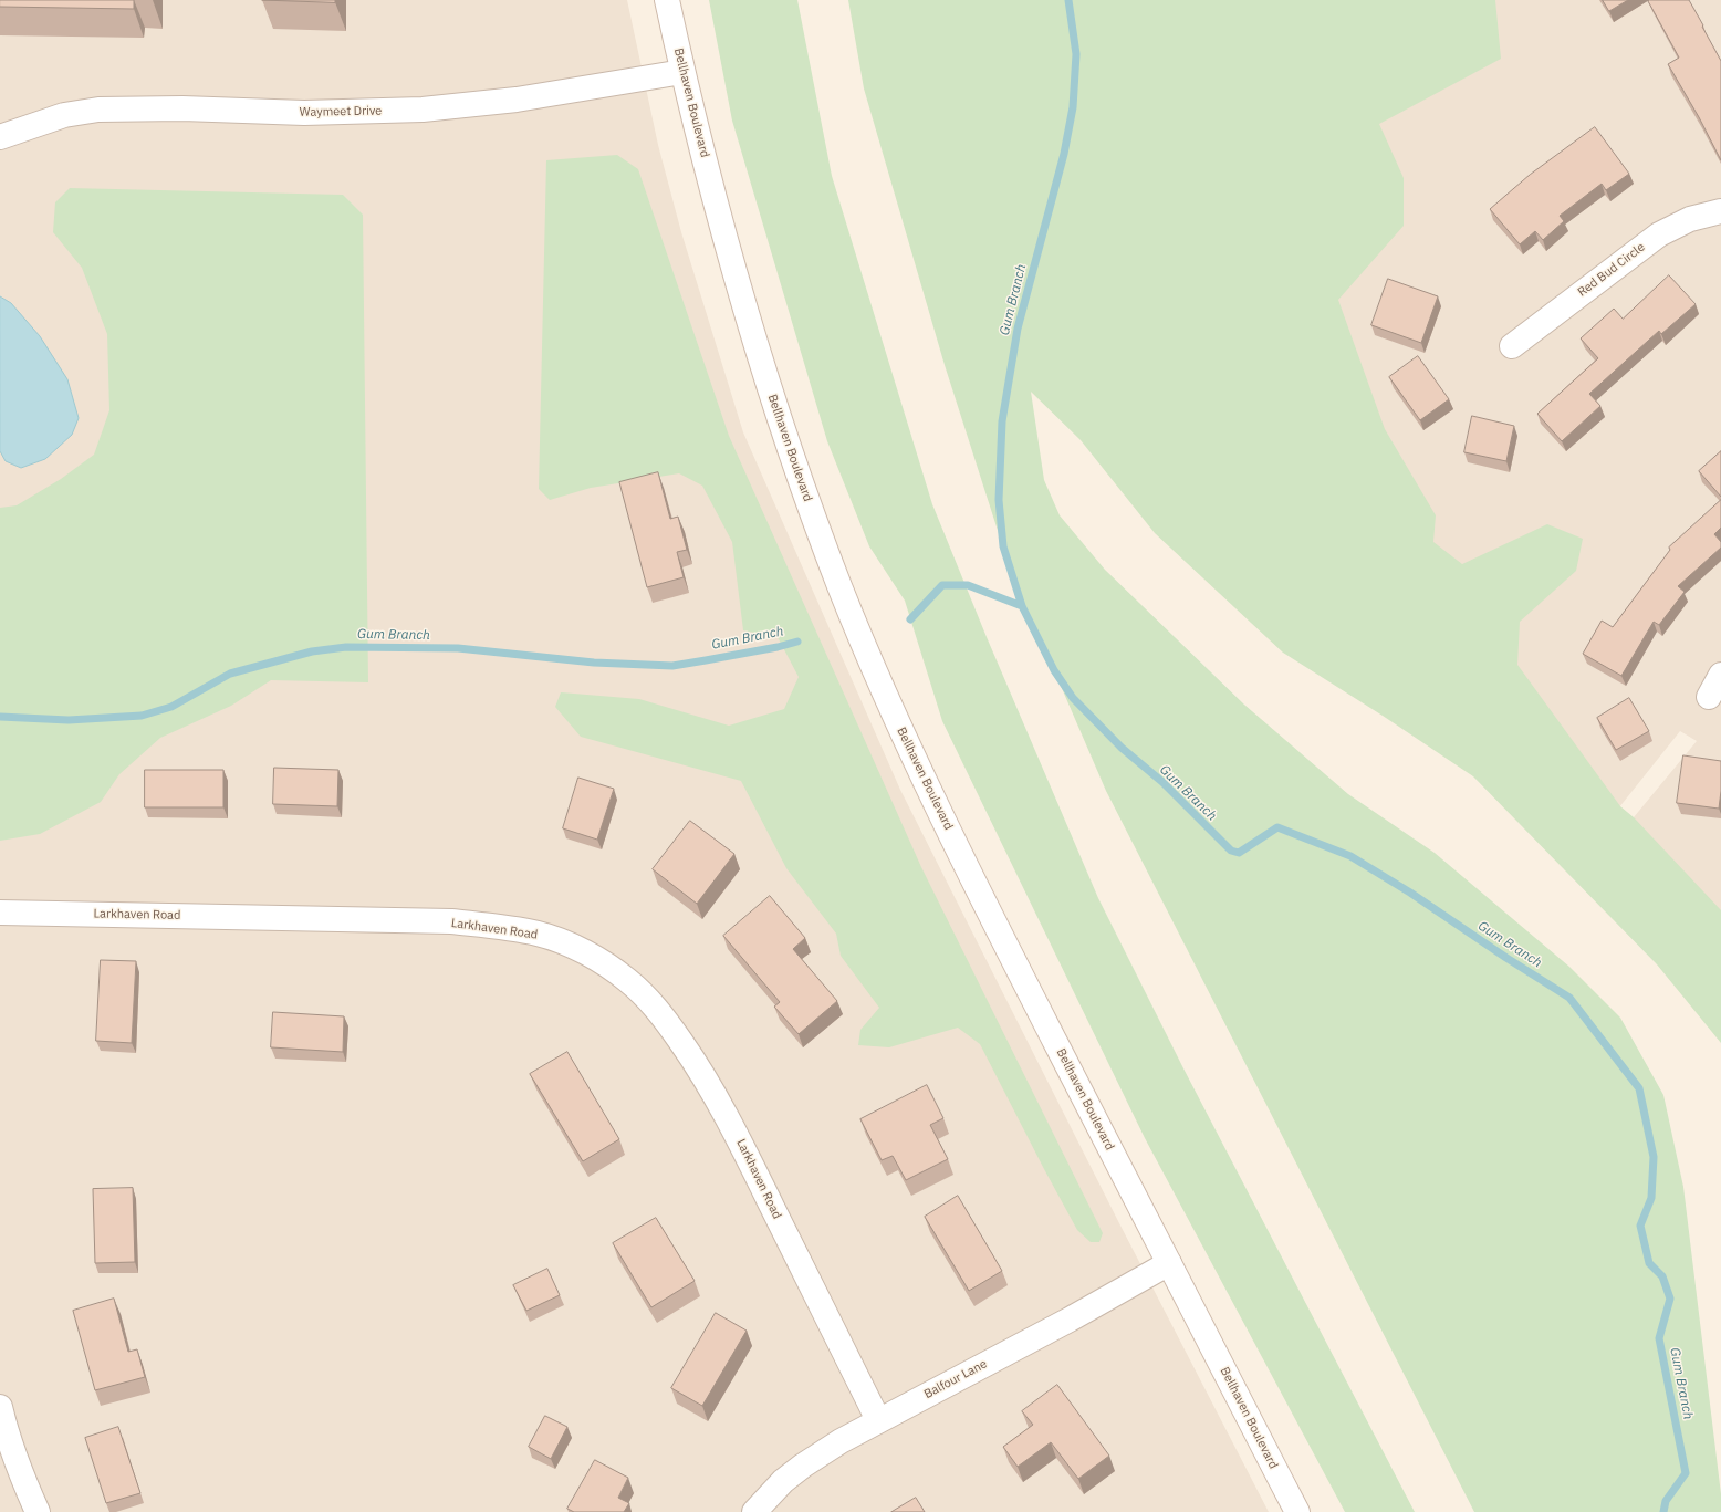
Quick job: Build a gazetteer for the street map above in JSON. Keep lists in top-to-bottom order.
{
  "streets": {
    "street": [
      "Bellhaven Boulevard",
      "Waymeet Drive",
      "Red Bud Circle",
      "Larkhaven Road",
      "Balfour Lane"
    ]
  },
  "crossings": [
    ["Bellhaven Boulevard", "Waymeet Drive"],
    ["Bellhaven Boulevard", "Balfour Lane"],
    ["Larkhaven Road", "Balfour Lane"]
  ],
  "water": ["Gum Branch"]
}
